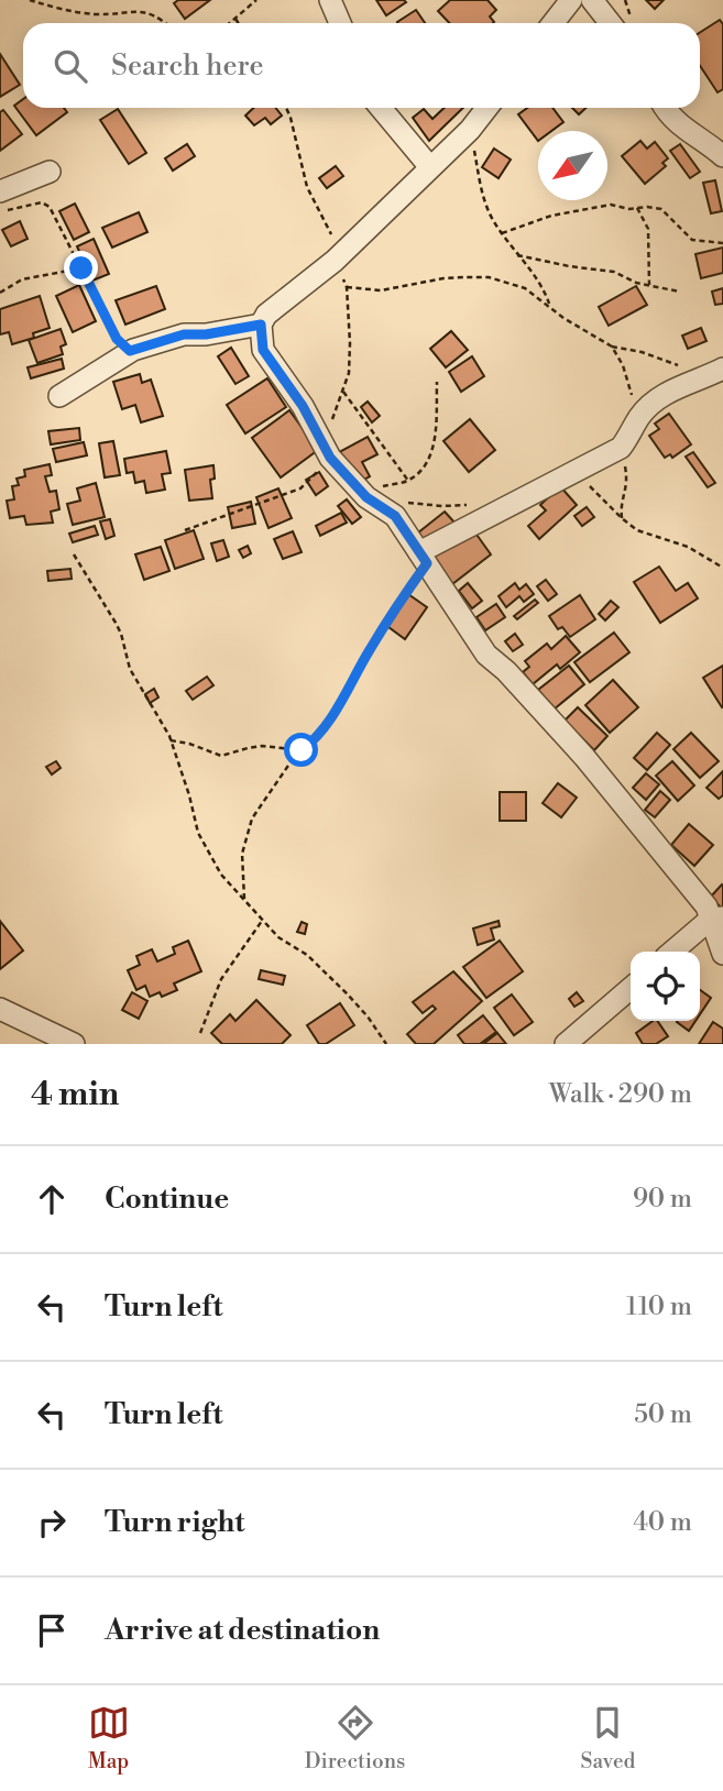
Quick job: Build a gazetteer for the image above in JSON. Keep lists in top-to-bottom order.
{
  "north": "bottom left",
  "page": {
    "search": "Search here",
    "heading": ["4 min", "Walk · 290 m"],
    "list": [
      ["Continue", "90 m"],
      ["Turn left", "110 m"],
      ["Turn left", "50 m"],
      ["Turn right", "40 m"],
      "Arrive at destination"
    ],
    "nav": ["Map", "Directions", "Saved"]
  }
}
